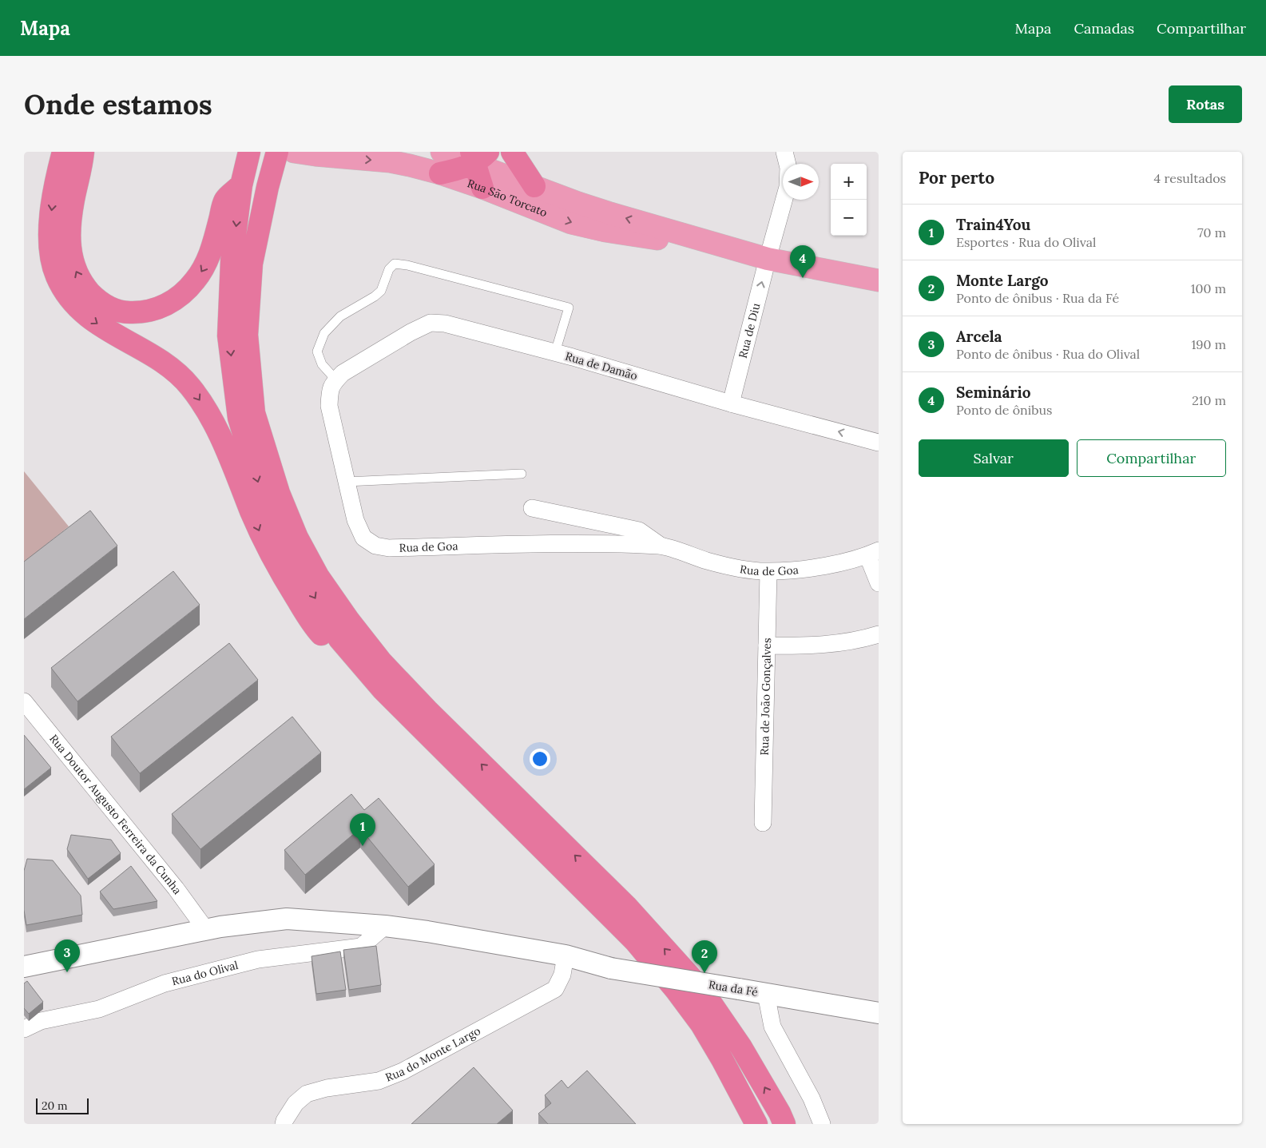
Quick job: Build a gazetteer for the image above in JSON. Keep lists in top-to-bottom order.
{
  "streets": {
    "main road": ["Rua São Torcato"],
    "street": [
      "Rua de Diu",
      "Rua de Damão",
      "Rua de Goa",
      "Rua de João Gonçalves",
      "Rua Doutor Augusto Ferreira da Cunha",
      "Rua do Olival",
      "Rua da Fé",
      "Rua do Monte Largo"
    ]
  },
  "crossings": [
    ["Rua São Torcato", "Rua de Diu"],
    ["Rua de Diu", "Rua de Damão"],
    ["Rua de Damão", "Rua de Goa"],
    ["Rua de Goa", "Rua de João Gonçalves"],
    ["Rua Doutor Augusto Ferreira da Cunha", "Rua da Fé"],
    ["Rua do Olival", "Rua da Fé"],
    ["Rua da Fé", "Rua do Monte Largo"]
  ],
  "one_way": ["Rua de Diu"],
  "scale_bar": "20 m",
  "north": "right",
  "page": {
    "header": "Mapa",
    "nav": ["Mapa", "Camadas", "Compartilhar"],
    "buttons": [
      "Rotas",
      ["Salvar", "Compartilhar"]
    ],
    "title": "Onde estamos",
    "heading": ["Por perto", "4 resultados"],
    "map_buttons": ["+", "−"],
    "list": [
      {
        "mark": "1",
        "name": "Train4You",
        "note": "Esportes · Rua do Olival",
        "value": "70 m"
      },
      {
        "mark": "2",
        "name": "Monte Largo",
        "note": "Ponto de ônibus · Rua da Fé",
        "value": "100 m"
      },
      {
        "mark": "3",
        "name": "Arcela",
        "note": "Ponto de ônibus · Rua do Olival",
        "value": "190 m"
      },
      {
        "mark": "4",
        "name": "Seminário",
        "note": "Ponto de ônibus",
        "value": "210 m"
      }
    ],
    "pins": [
      "4",
      "1",
      "3",
      "2"
    ],
    "scale": "20 m"
  }
}
